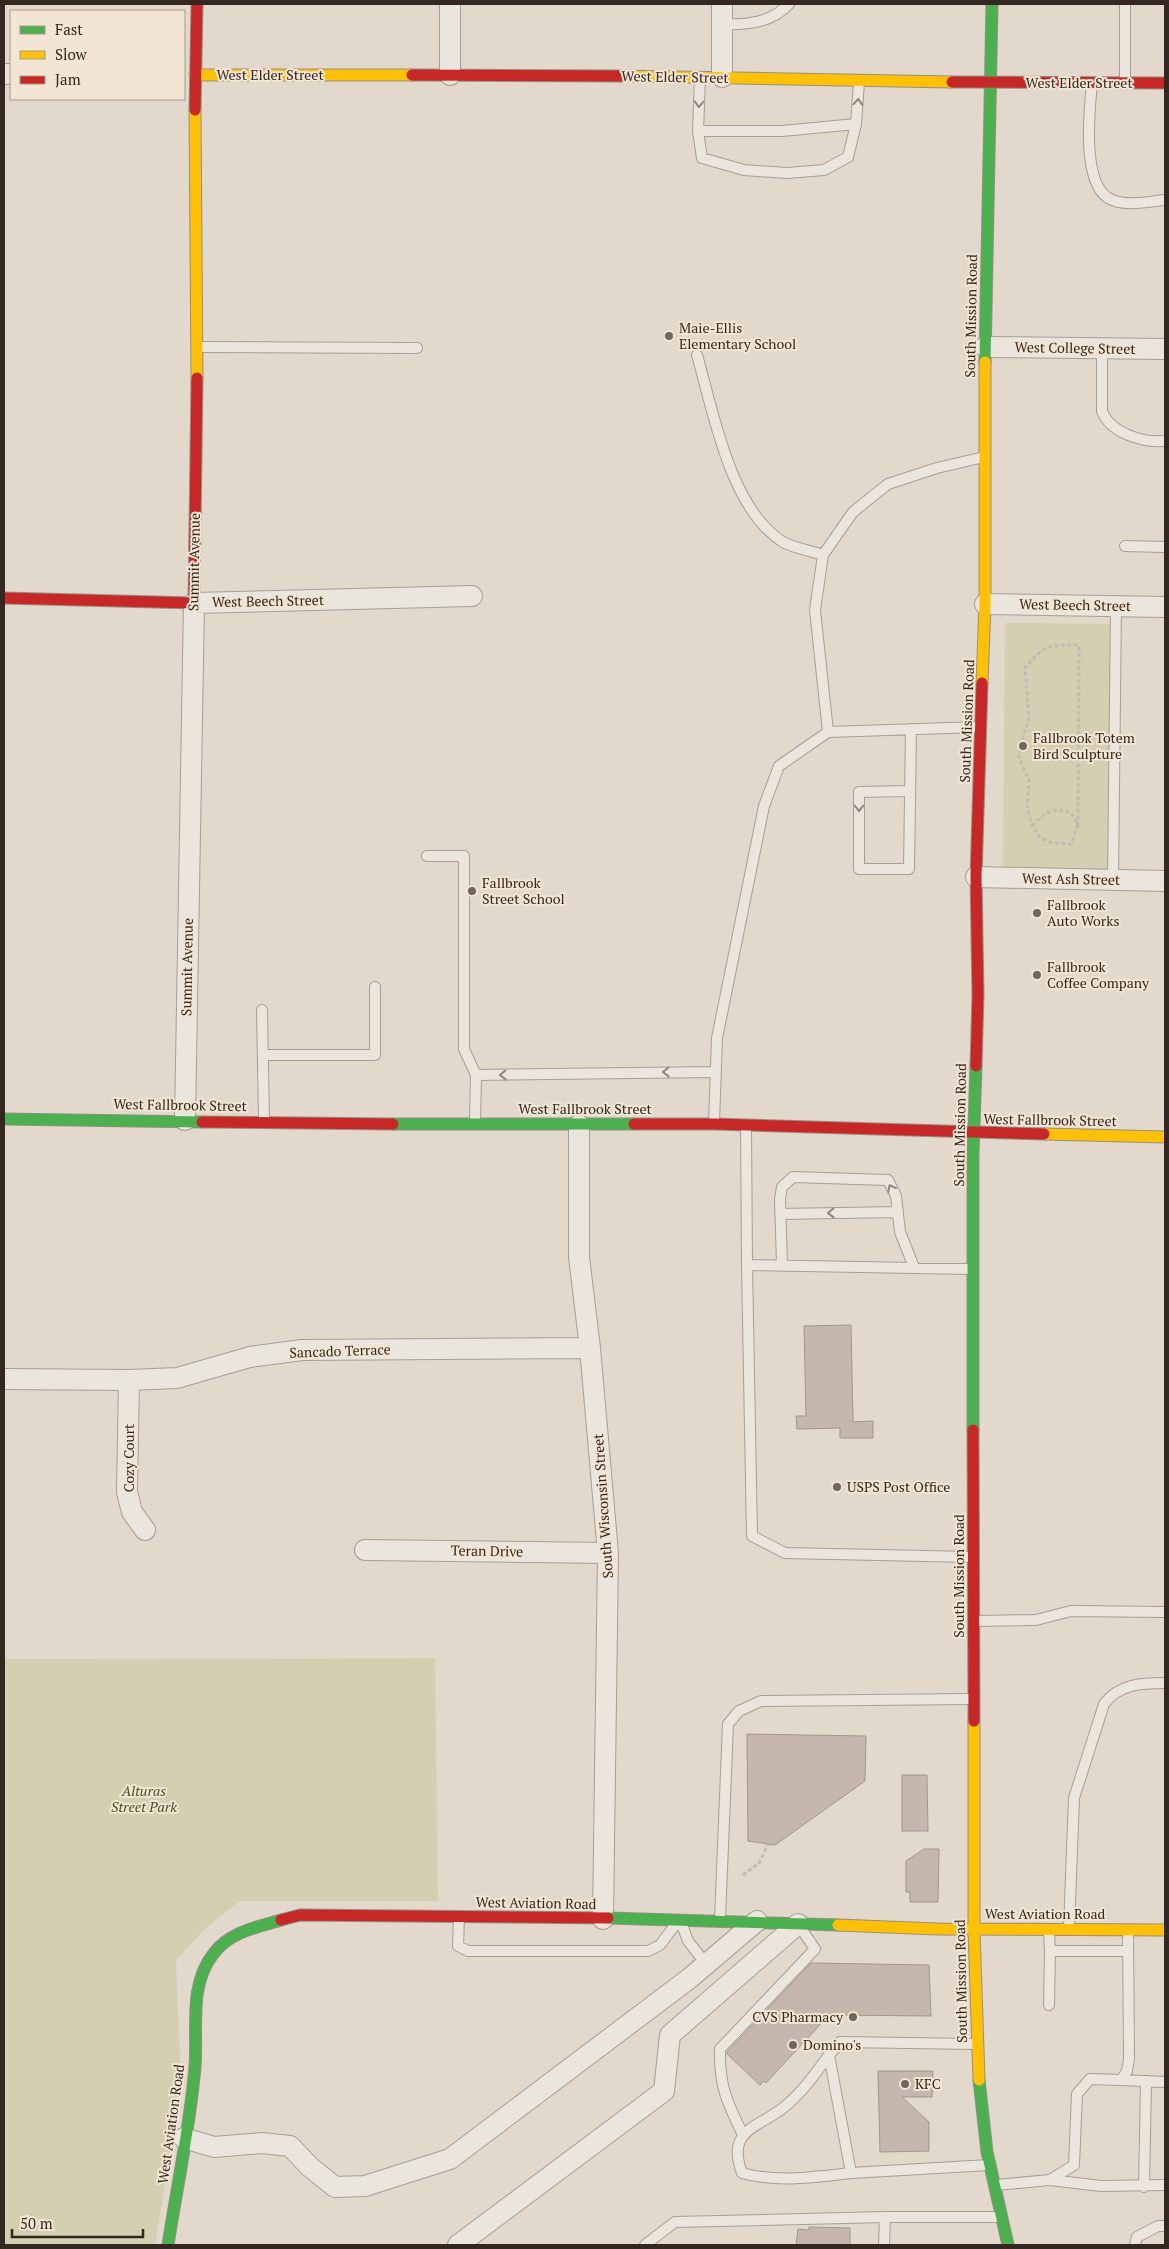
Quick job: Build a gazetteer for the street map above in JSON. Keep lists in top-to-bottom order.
{
  "streets": {
    "street": [
      "West Elder Street",
      "South Mission Road",
      "West College Street",
      "Summit Avenue",
      "West Beech Street",
      "West Ash Street",
      "West Fallbrook Street",
      "Sancado Terrace",
      "Cozy Court",
      "South Wisconsin Street",
      "Teran Drive",
      "West Aviation Road"
    ]
  },
  "crossings": [
    ["West Elder Street", "South Mission Road"],
    ["West Elder Street", "Summit Avenue"],
    ["South Mission Road", "West College Street"],
    ["South Mission Road", "West Beech Street"],
    ["South Mission Road", "West Ash Street"],
    ["South Mission Road", "West Fallbrook Street"],
    ["South Mission Road", "West Aviation Road"],
    ["Summit Avenue", "West Beech Street"],
    ["Summit Avenue", "West Fallbrook Street"],
    ["West Fallbrook Street", "South Wisconsin Street"],
    ["Sancado Terrace", "Cozy Court"],
    ["Sancado Terrace", "South Wisconsin Street"],
    ["South Wisconsin Street", "Teran Drive"],
    ["South Wisconsin Street", "West Aviation Road"]
  ],
  "parks": ["Alturas Street Park"],
  "places": [
    "Maie-Ellis Elementary School",
    "Fallbrook Totem Bird Sculpture",
    "Fallbrook Street School",
    "Fallbrook Auto Works",
    "Fallbrook Coffee Company",
    "USPS Post Office",
    "CVS Pharmacy",
    "Domino's",
    "KFC"
  ],
  "legend": ["Fast", "Slow", "Jam"],
  "scale_bar": "50 m"
}
